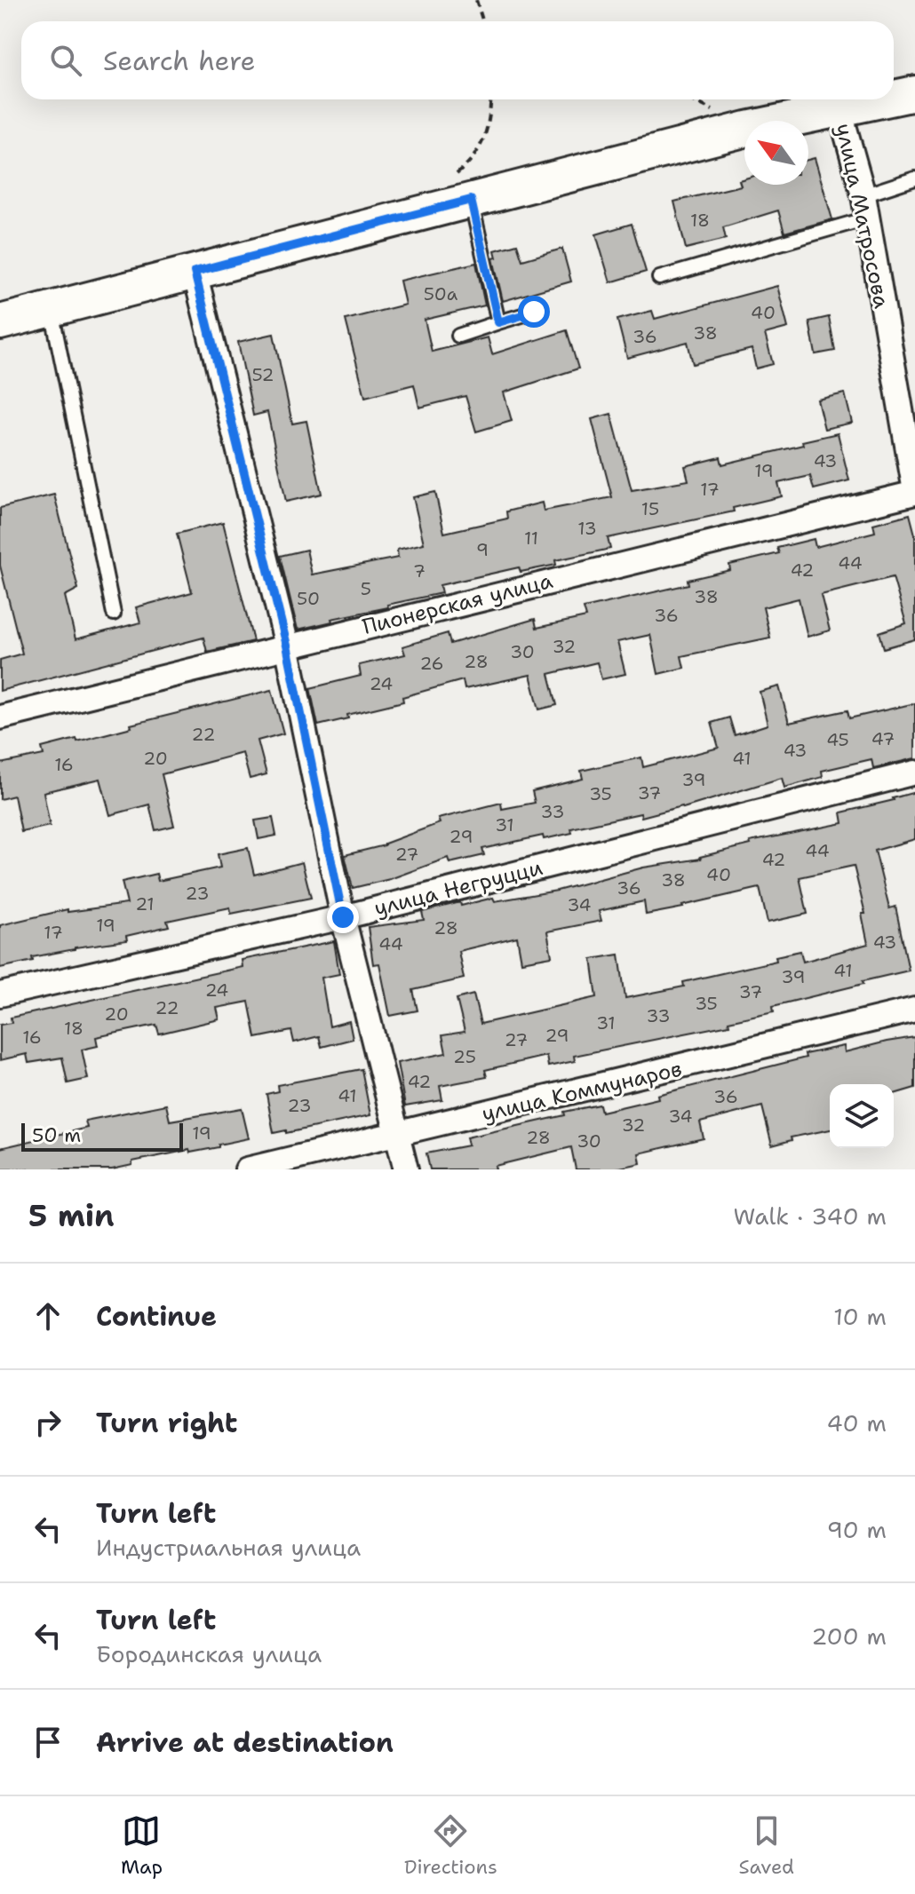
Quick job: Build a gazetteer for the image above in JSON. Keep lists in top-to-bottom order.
{
  "streets": {
    "street": [
      "улица Матросова",
      "Пионерская улица",
      "улица Негруцци",
      "улица Коммунаров"
    ]
  },
  "crossings": [
    ["улица Матросова", "Пионерская улица"]
  ],
  "house_numbers": [
    "18",
    "50а",
    "40",
    "38",
    "36",
    "52",
    "43",
    "19",
    "17",
    "15",
    "13",
    "11",
    "9",
    "44",
    "42",
    "7",
    "5",
    "38",
    "50",
    "36",
    "32",
    "30",
    "28",
    "26",
    "24",
    "22",
    "47",
    "45",
    "43",
    "20",
    "41",
    "16",
    "39",
    "37",
    "35",
    "33",
    "31",
    "29",
    "44",
    "27",
    "42",
    "40",
    "38",
    "36",
    "23",
    "21",
    "34",
    "19",
    "28",
    "17",
    "43",
    "44",
    "41",
    "39",
    "24",
    "37",
    "35",
    "22",
    "20",
    "33",
    "31",
    "18",
    "29",
    "16",
    "27",
    "25",
    "42",
    "41",
    "36",
    "23",
    "34",
    "32",
    "19",
    "28",
    "30"
  ],
  "scale_bar": "50 m",
  "north": "top left",
  "page": {
    "search": "Search here",
    "scale": "50 m",
    "heading": ["5 min", "Walk · 340 m"],
    "list": [
      ["Continue", "10 m"],
      ["Turn right", "40 m"],
      ["Turn left", "Индустриальная улица", "90 m"],
      ["Turn left", "Бородинская улица", "200 m"],
      "Arrive at destination"
    ],
    "nav": ["Map", "Directions", "Saved"]
  }
}
